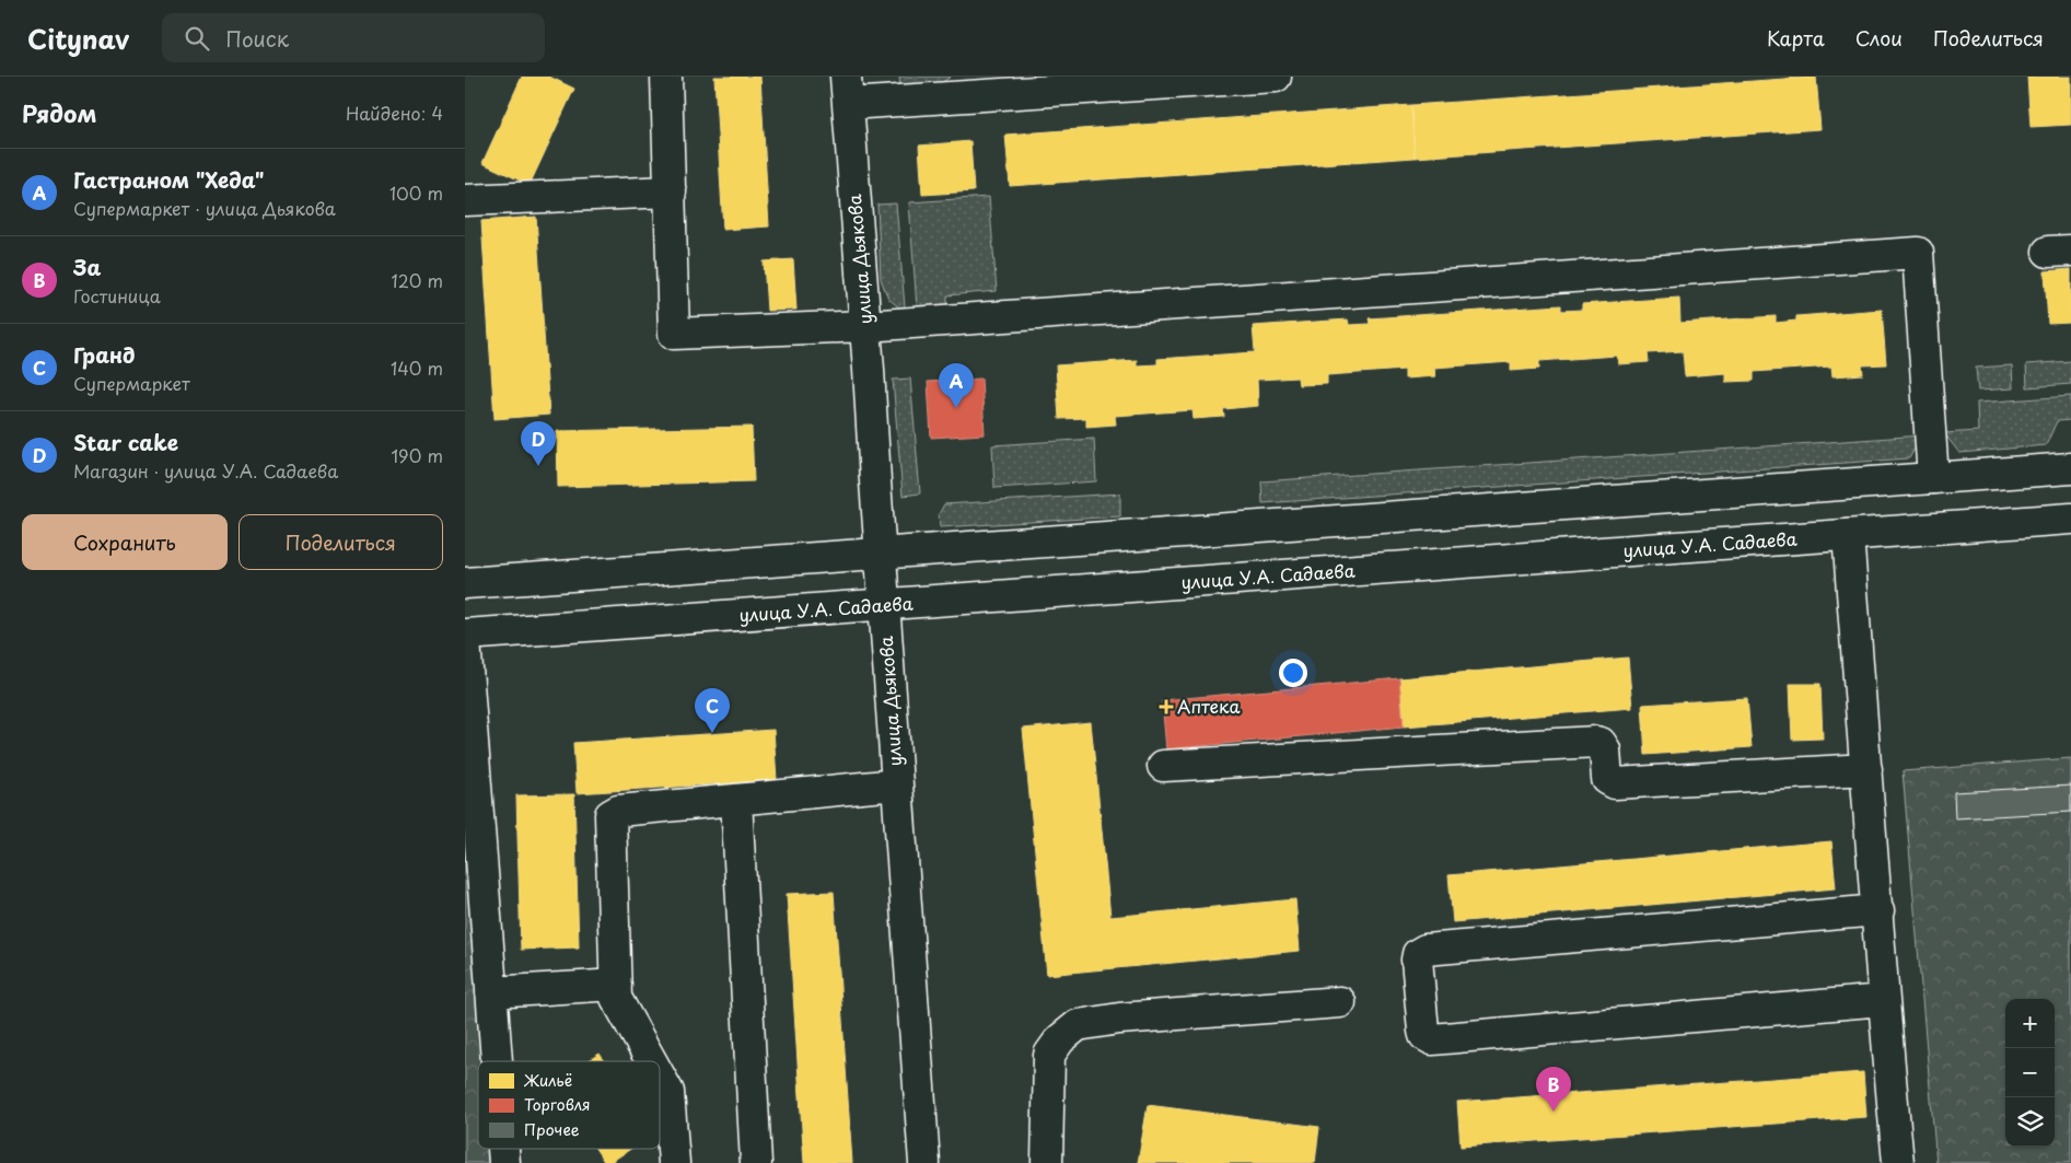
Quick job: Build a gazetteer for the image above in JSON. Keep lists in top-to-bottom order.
{
  "streets": {
    "main road": ["улица Дьякова", "улица У.А. Садаева"]
  },
  "crossings": [
    ["улица Дьякова", "улица У.А. Садаева"]
  ],
  "places": {
    "health": ["Аптека"]
  },
  "legend": ["Жильё", "Торговля", "Прочее"],
  "page": {
    "header": "Citynav",
    "search": "Поиск",
    "nav": ["Карта", "Слои", "Поделиться"],
    "heading": ["Рядом", "Найдено: 4"],
    "list": [
      {
        "mark": "A",
        "name": "Гастраном \"Хеда\"",
        "note": "Супермаркет · улица Дьякова",
        "value": "100 m"
      },
      {
        "mark": "B",
        "name": "За",
        "note": "Гостиница",
        "value": "120 m"
      },
      {
        "mark": "C",
        "name": "Гранд",
        "note": "Супермаркет",
        "value": "140 m"
      },
      {
        "mark": "D",
        "name": "Star cake",
        "note": "Магазин · улица У.А. Садаева",
        "value": "190 m"
      }
    ],
    "pins": [
      "A",
      "D",
      "C",
      "B"
    ],
    "buttons": ["Сохранить", "Поделиться"],
    "map_buttons": ["+", "−"]
  }
}
